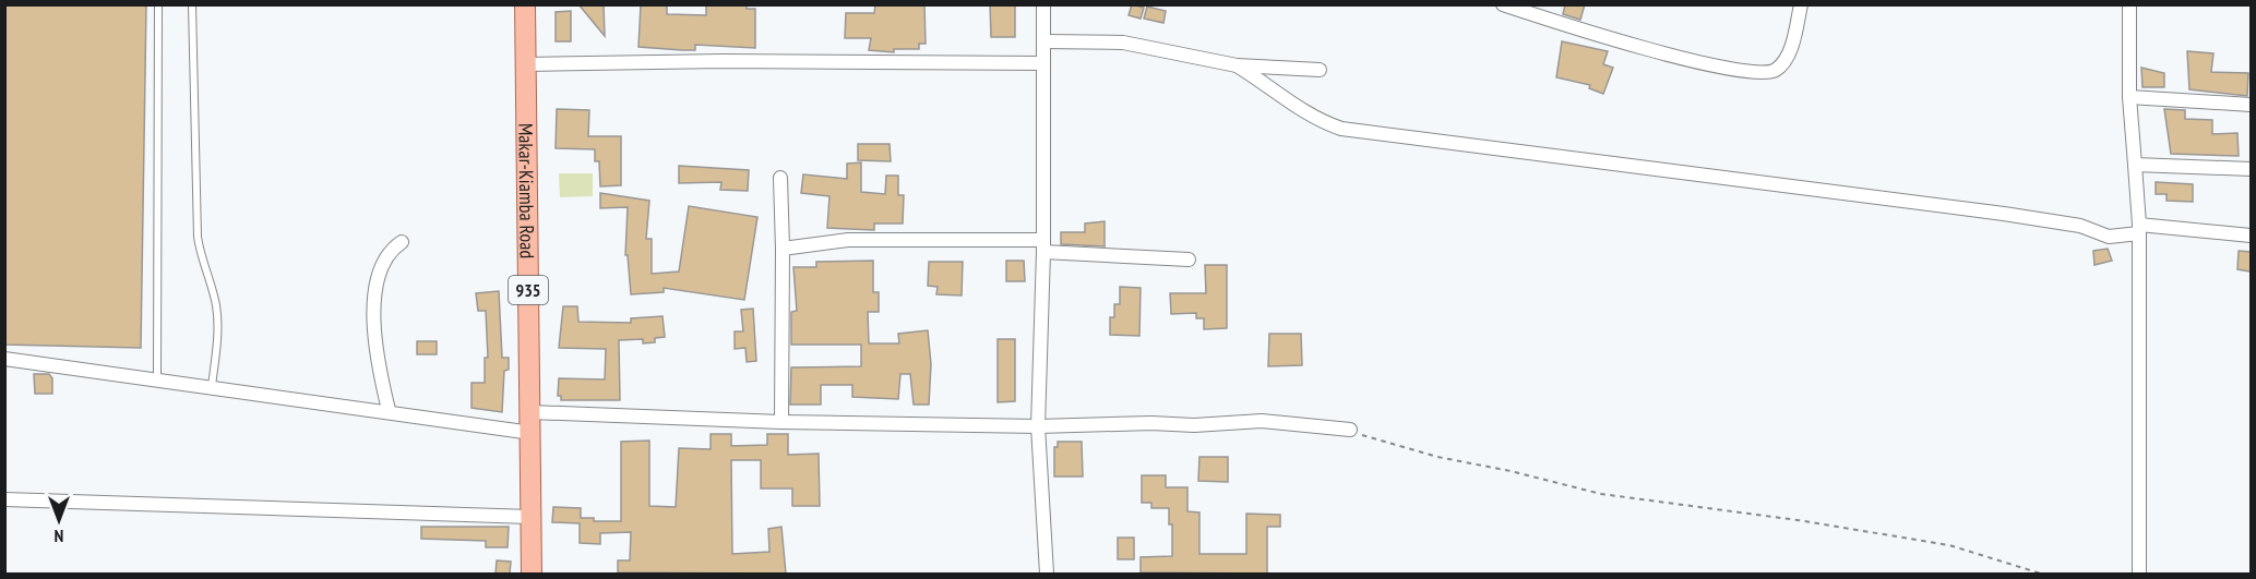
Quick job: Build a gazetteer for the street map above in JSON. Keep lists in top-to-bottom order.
{
  "streets": {
    "main road": ["Makar-Kiamba Road", "935"]
  },
  "north": "bottom"
}
